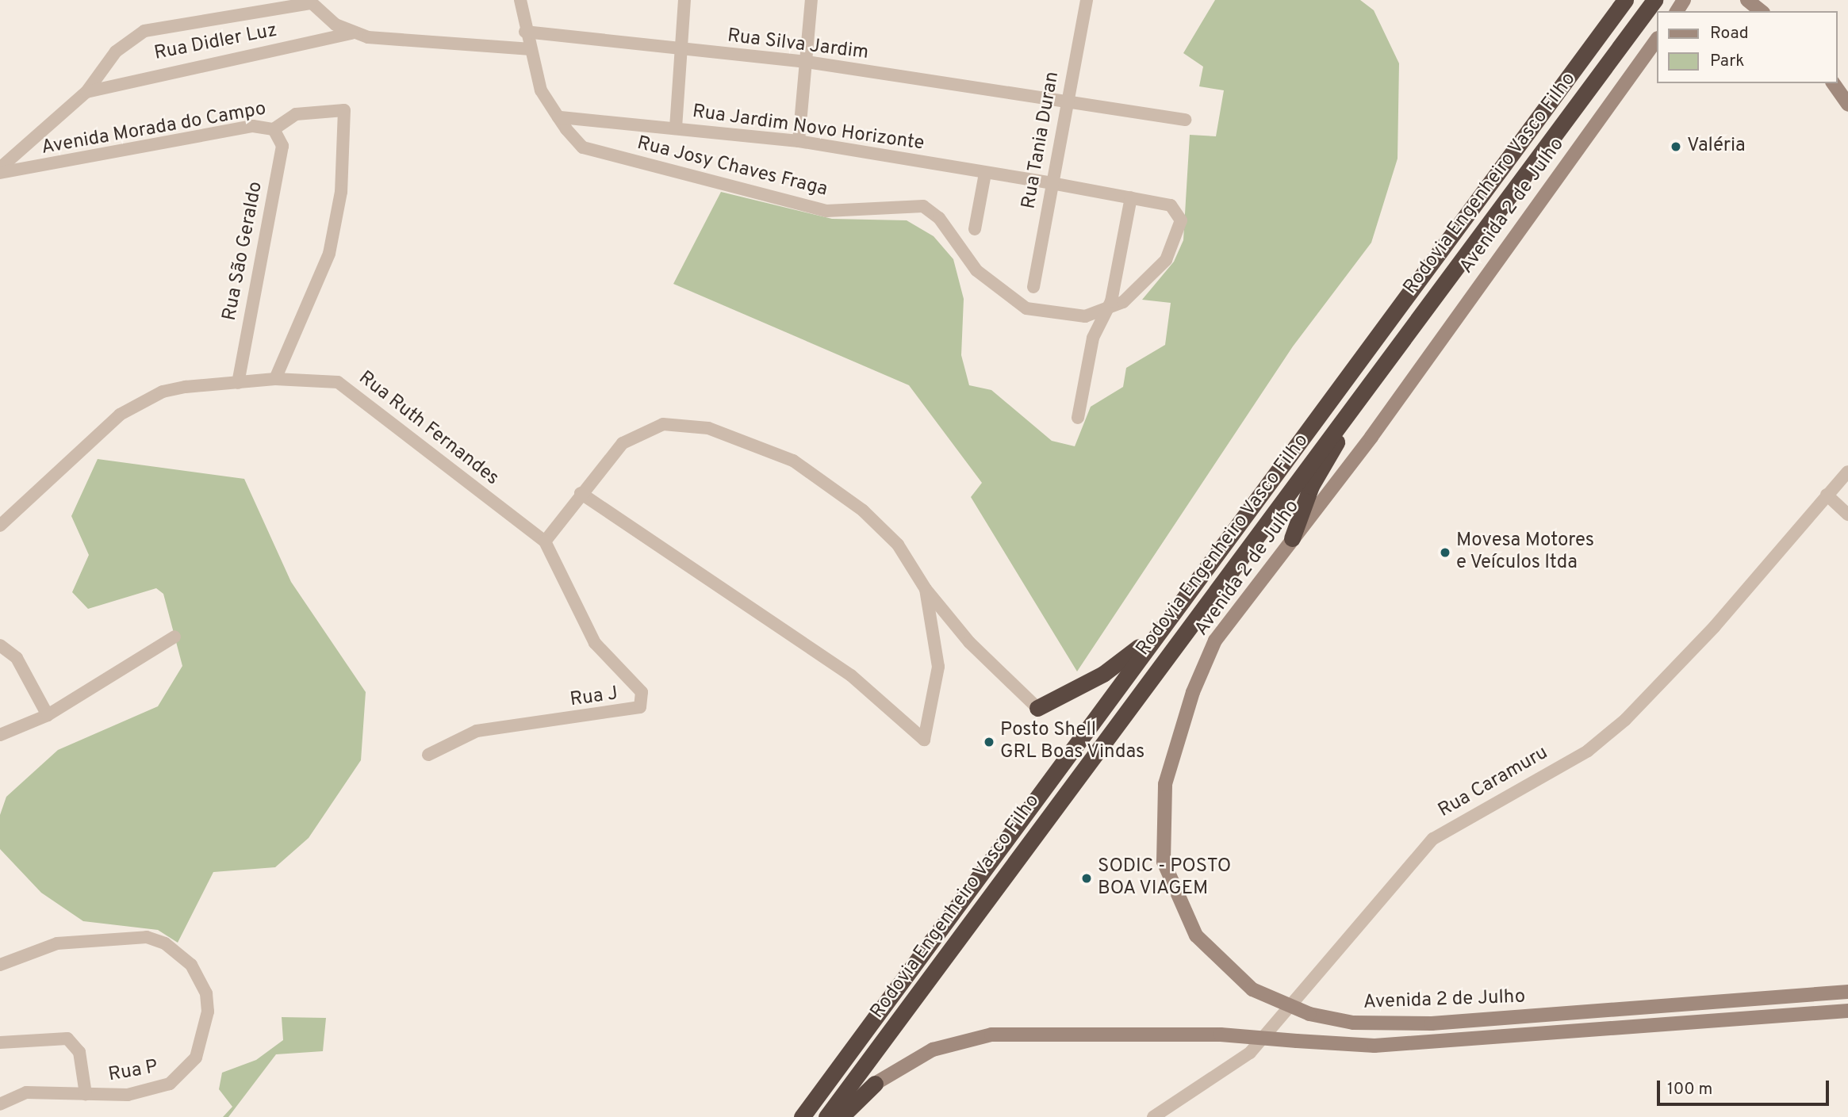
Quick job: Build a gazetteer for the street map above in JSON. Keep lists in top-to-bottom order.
{
  "streets": {
    "highway": ["Rodovia Engenheiro Vasco Filho"],
    "main road": ["Avenida 2 de Julho"],
    "street": [
      "Rua Didler Luz",
      "Rua Silva Jardim",
      "Rua Jardim Novo Horizonte",
      "Avenida Morada do Campo",
      "Rua Tania Duran",
      "Rua Josy Chaves Fraga",
      "Rua São Geraldo",
      "Rua Ruth Fernandes",
      "Rua J",
      "Rua Caramuru",
      "Rua P"
    ]
  },
  "crossings": [
    ["Rua Silva Jardim", "Rua Tania Duran"],
    ["Rua Silva Jardim", "Rua Josy Chaves Fraga"],
    ["Rua Jardim Novo Horizonte", "Rua Tania Duran"],
    ["Rua Jardim Novo Horizonte", "Rua Josy Chaves Fraga"],
    ["Avenida Morada do Campo", "Rua São Geraldo"],
    ["Avenida Morada do Campo", "Rua Ruth Fernandes"],
    ["Rua São Geraldo", "Rua Ruth Fernandes"],
    ["Rua Ruth Fernandes", "Rua J"]
  ],
  "places": [
    "Valéria",
    "Movesa Motores e Veículos ltda",
    "Posto Shell GRL Boas Vindas",
    "SODIC - POSTO BOA VIAGEM"
  ],
  "legend": ["Road", "Park"],
  "scale_bar": "100 m"
}
